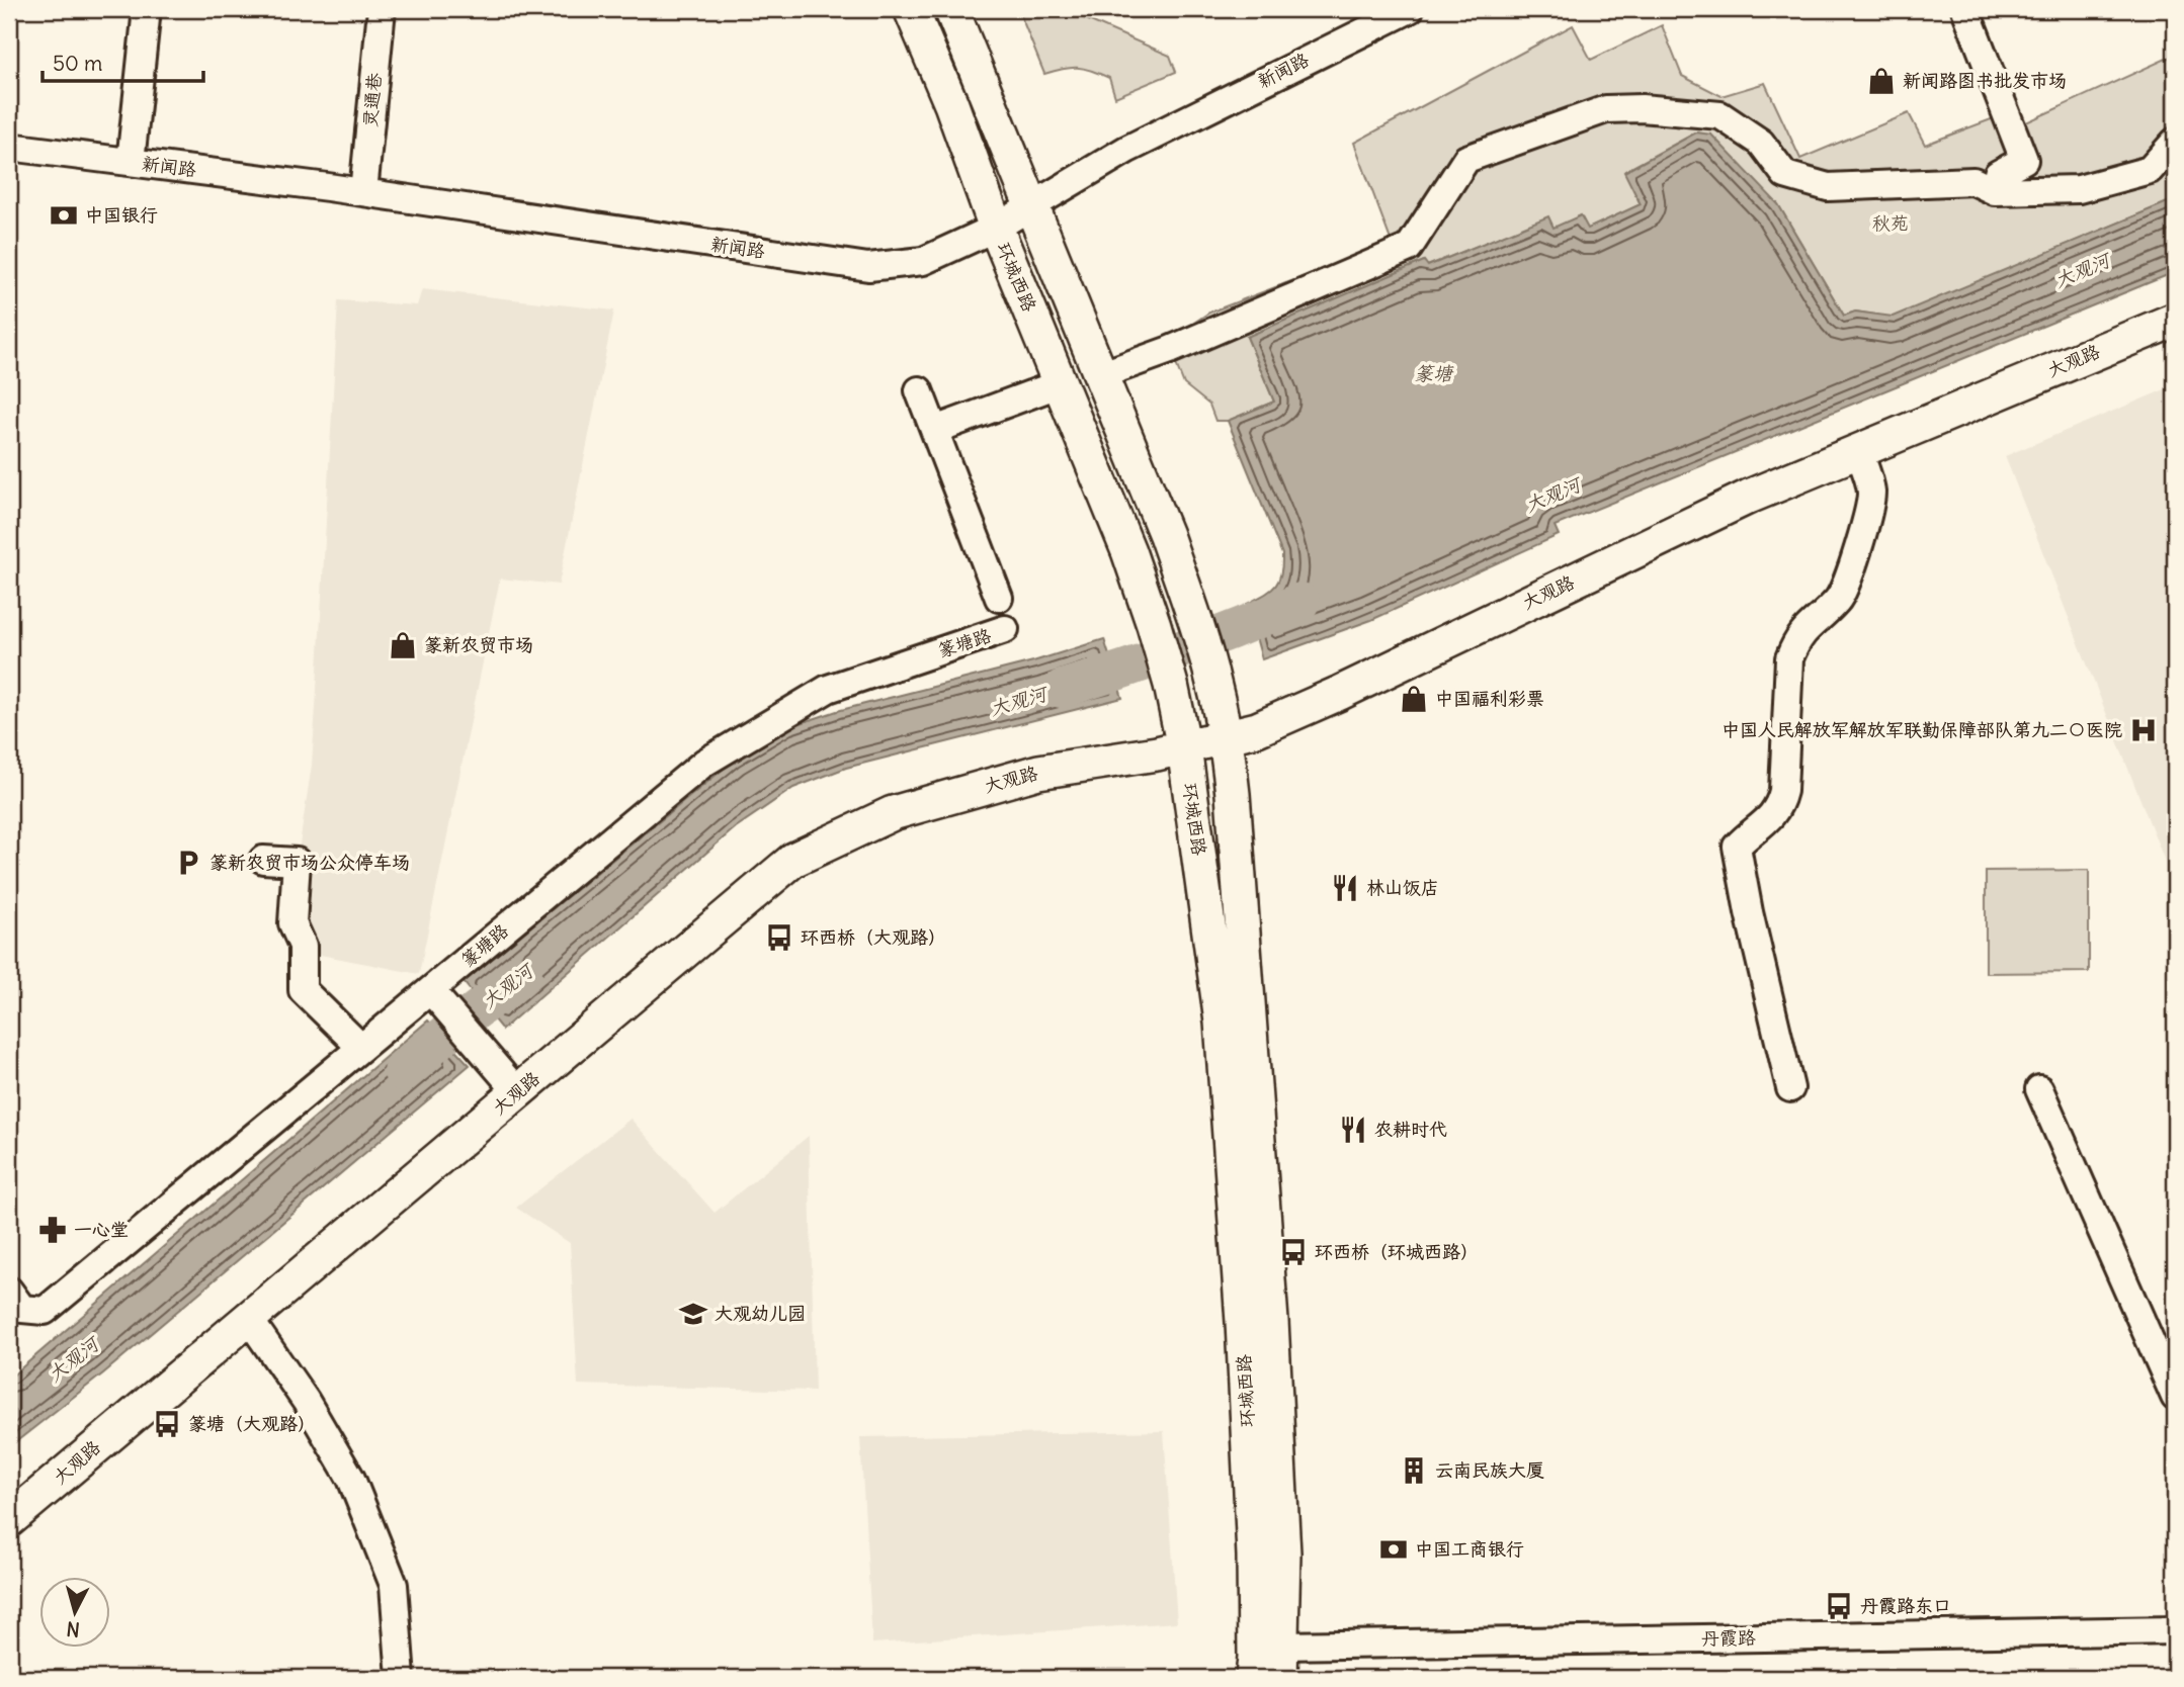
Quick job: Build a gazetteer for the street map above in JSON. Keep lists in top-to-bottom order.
{
  "streets": {
    "main road": ["环城西路", "大观路"],
    "street": [
      "新闻路",
      "灵通巷",
      "篆塘路",
      "丹霞路"
    ]
  },
  "crossings": [
    ["新闻路", "灵通巷"],
    ["新闻路", "环城西路"],
    ["环城西路", "大观路"],
    ["环城西路", "丹霞路"]
  ],
  "water": ["大观河", "篆塘"],
  "parks": ["秋苑"],
  "places": {
    "shop": ["新闻路图书批发市场", "篆新农贸市场", "中国福利彩票"],
    "bank": ["中国银行", "中国工商银行"],
    "hospital": ["中国人民解放军解放军联勤保障部队第九二〇医院"],
    "parking": ["篆新农贸市场公众停车场"],
    "restaurant": ["林山饭店", "农耕时代"],
    "bus stop": [
      "环西桥（大观路）",
      "环西桥（环城西路）",
      "篆塘（大观路）",
      "丹霞路东口"
    ],
    "pharmacy": ["一心堂"],
    "school or university": ["大观幼儿园"],
    "building": ["云南民族大厦"]
  },
  "scale_bar": "50 m",
  "north": "bottom"
}
